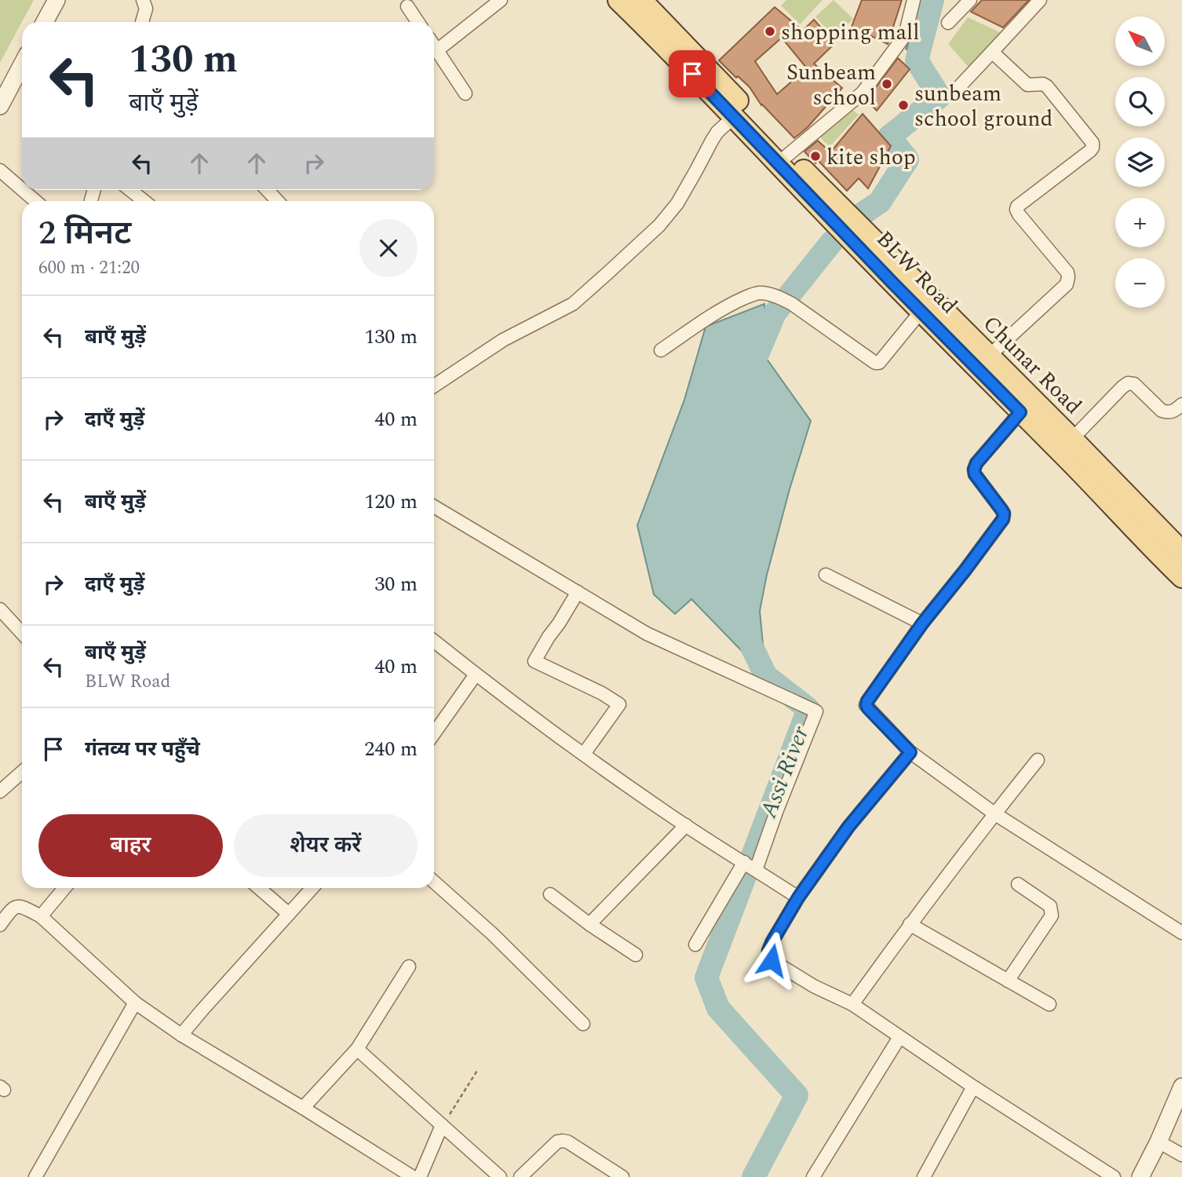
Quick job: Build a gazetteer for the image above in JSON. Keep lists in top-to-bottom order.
{
  "streets": {
    "main road": ["BLW Road", "Chunar Road"]
  },
  "crossings": [
    ["BLW Road", "Chunar Road"]
  ],
  "water": ["Assi River"],
  "places": [
    "shopping mall",
    "Sunbeam school",
    "sunbeam school ground",
    "kite shop"
  ],
  "north": "top left",
  "page": {
    "map_buttons": ["+", "−"],
    "turn": ["130 m", "बाएँ मुड़ें"],
    "heading": ["2 मिनट", "600 m · 21:20"],
    "list": [
      {
        "name": "बाएँ मुड़ें",
        "value": "130 m"
      },
      {
        "name": "दाएँ मुड़ें",
        "value": "40 m"
      },
      {
        "name": "बाएँ मुड़ें",
        "value": "120 m"
      },
      {
        "name": "दाएँ मुड़ें",
        "value": "30 m"
      },
      {
        "name": "बाएँ मुड़ें",
        "note": "BLW Road",
        "value": "40 m"
      },
      {
        "name": "गंतव्य पर पहुँचे",
        "value": "240 m"
      }
    ],
    "buttons": ["बाहर", "शेयर करें"]
  }
}
